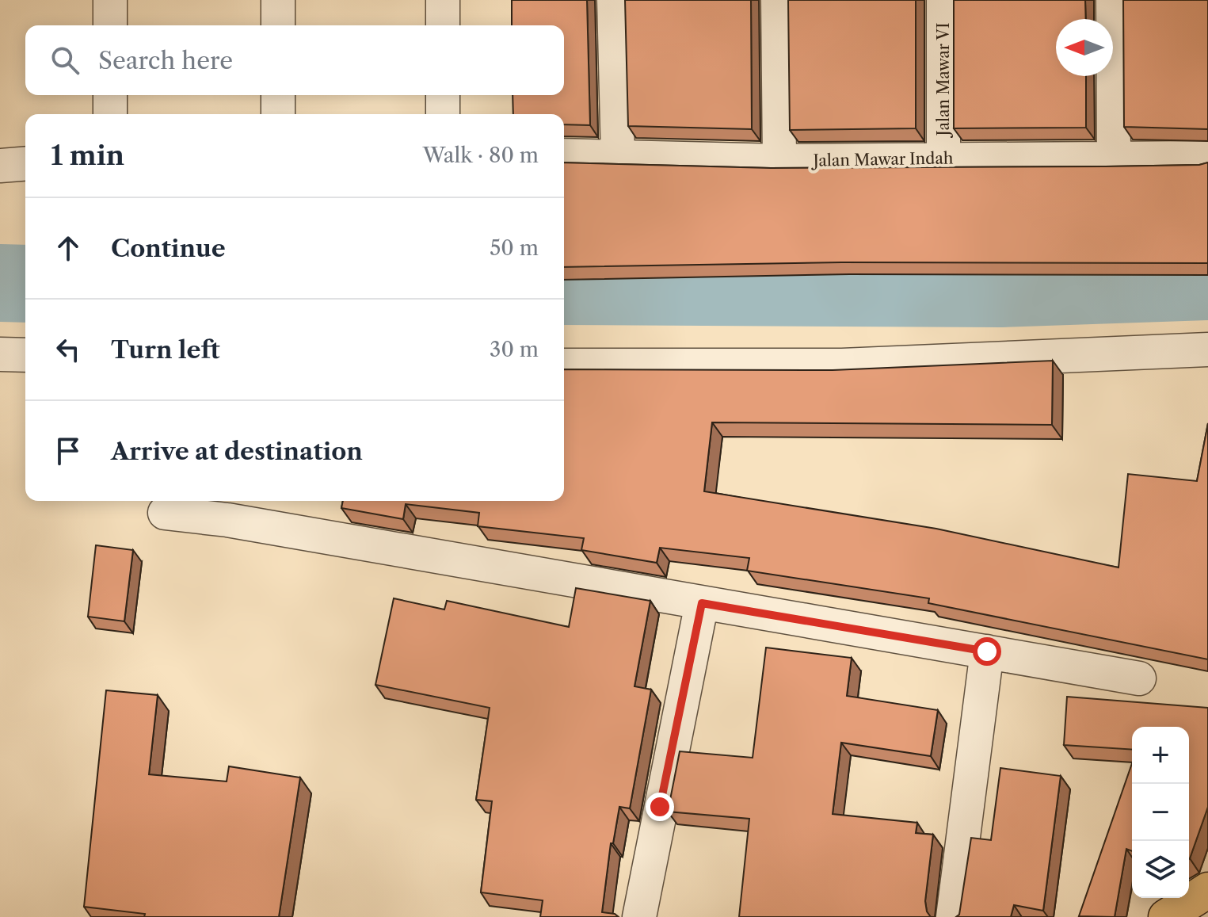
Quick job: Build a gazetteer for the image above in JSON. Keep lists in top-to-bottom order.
{
  "streets": {
    "street": ["Jalan Mawar VI", "Jalan Mawar Indah"]
  },
  "crossings": [
    ["Jalan Mawar VI", "Jalan Mawar Indah"]
  ],
  "north": "left",
  "page": {
    "search": "Search here",
    "heading": ["1 min", "Walk · 80 m"],
    "list": [
      ["Continue", "50 m"],
      ["Turn left", "30 m"],
      "Arrive at destination"
    ],
    "map_buttons": ["+", "−"]
  }
}
